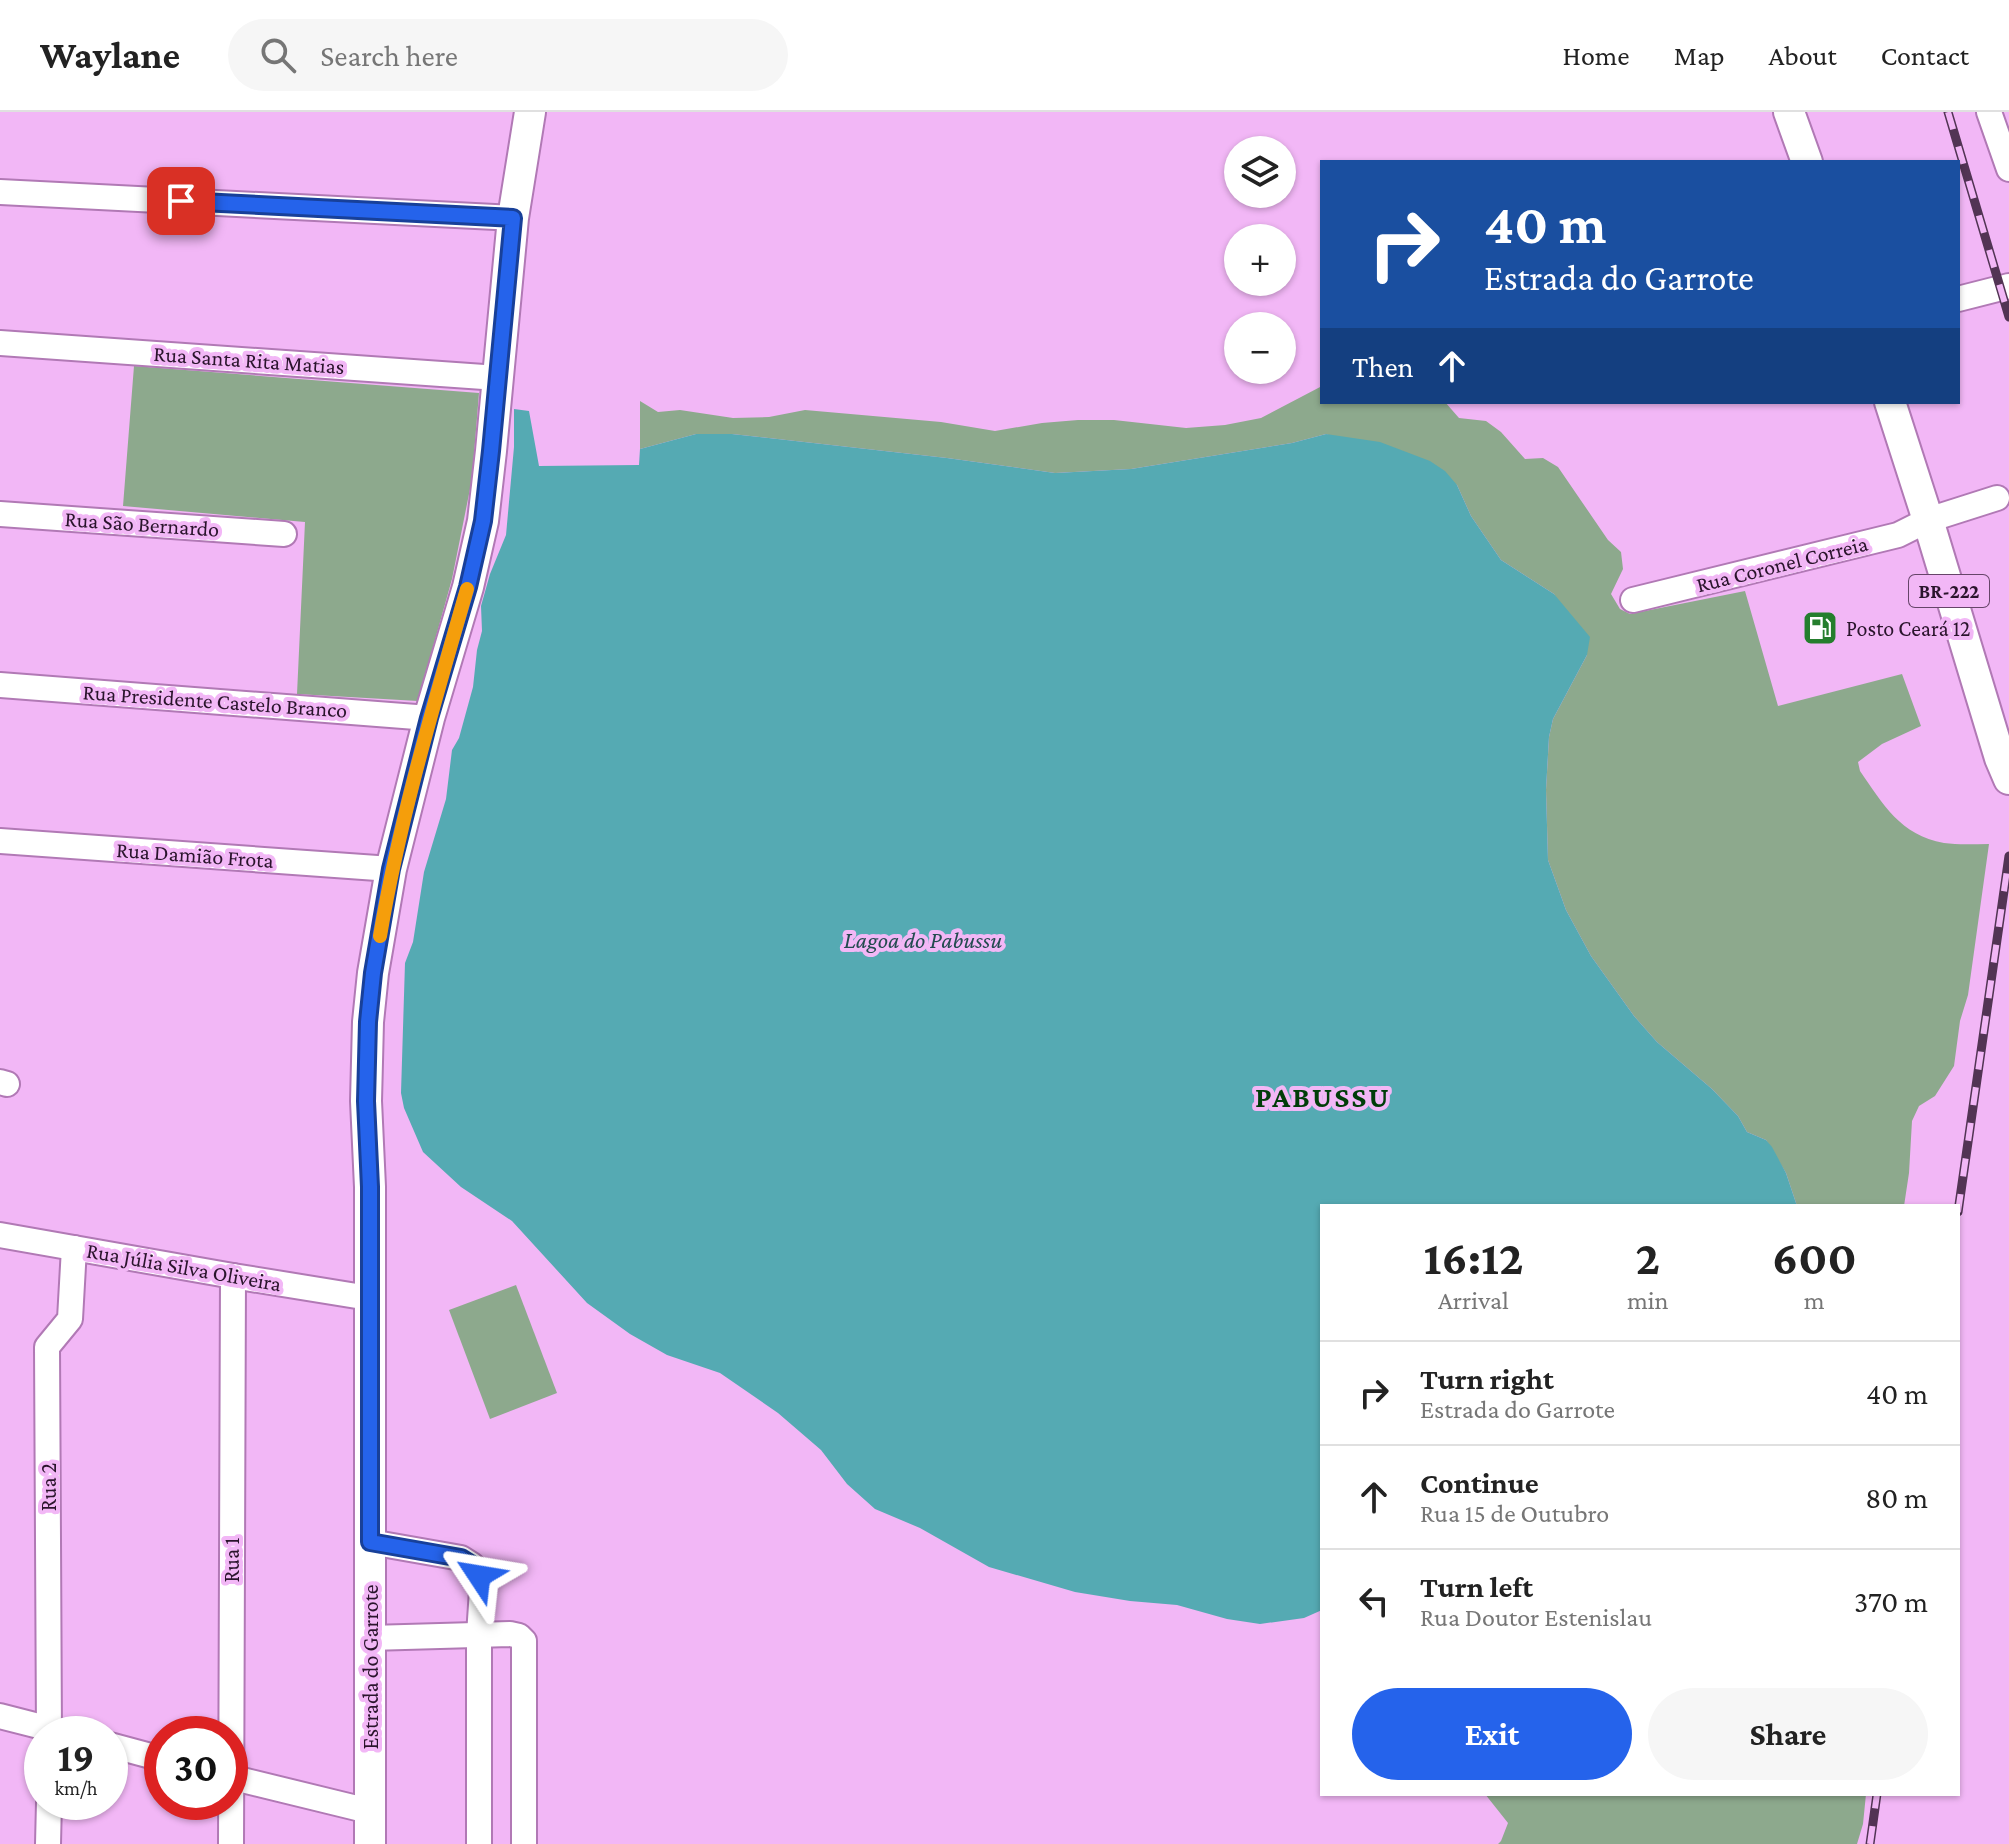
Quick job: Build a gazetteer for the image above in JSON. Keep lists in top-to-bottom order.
{
  "streets": {
    "main road": ["BR-222", "Estrada do Garrote"],
    "street": [
      "Rua Santa Rita Matias",
      "Rua São Bernardo",
      "Rua Coronel Correia",
      "Rua Presidente Castelo Branco",
      "Rua Damião Frota",
      "Rua Júlia Silva Oliveira",
      "Rua 2",
      "Rua 1"
    ]
  },
  "crossings": [
    ["Rua Santa Rita Matias", "Estrada do Garrote"],
    ["Rua Coronel Correia", "BR-222"],
    ["Rua Presidente Castelo Branco", "Estrada do Garrote"],
    ["Rua Damião Frota", "Estrada do Garrote"],
    ["Rua Júlia Silva Oliveira", "Rua 2"],
    ["Rua Júlia Silva Oliveira", "Rua 1"],
    ["Rua Júlia Silva Oliveira", "Estrada do Garrote"]
  ],
  "districts": ["PABUSSU"],
  "water": ["Lagoa do Pabussu"],
  "places": {
    "fuel station": ["Posto Ceará 12"]
  },
  "page": {
    "header": "Waylane",
    "search": "Search here",
    "nav": [
      "Home",
      "Map",
      "About",
      "Contact"
    ],
    "map_buttons": ["+", "−"],
    "turn": ["40 m", "Estrada do Garrote"],
    "then": "Then",
    "eta": [
      "16:12",
      "Arrival",
      "2",
      "min",
      "600",
      "m"
    ],
    "list": [
      {
        "name": "Turn right",
        "note": "Estrada do Garrote",
        "value": "40 m"
      },
      {
        "name": "Continue",
        "note": "Rua 15 de Outubro",
        "value": "80 m"
      },
      {
        "name": "Turn left",
        "note": "Rua Doutor Estenislau",
        "value": "370 m"
      }
    ],
    "buttons": ["Exit", "Share"],
    "speed": "19 km/h",
    "limit": "30"
  }
}
